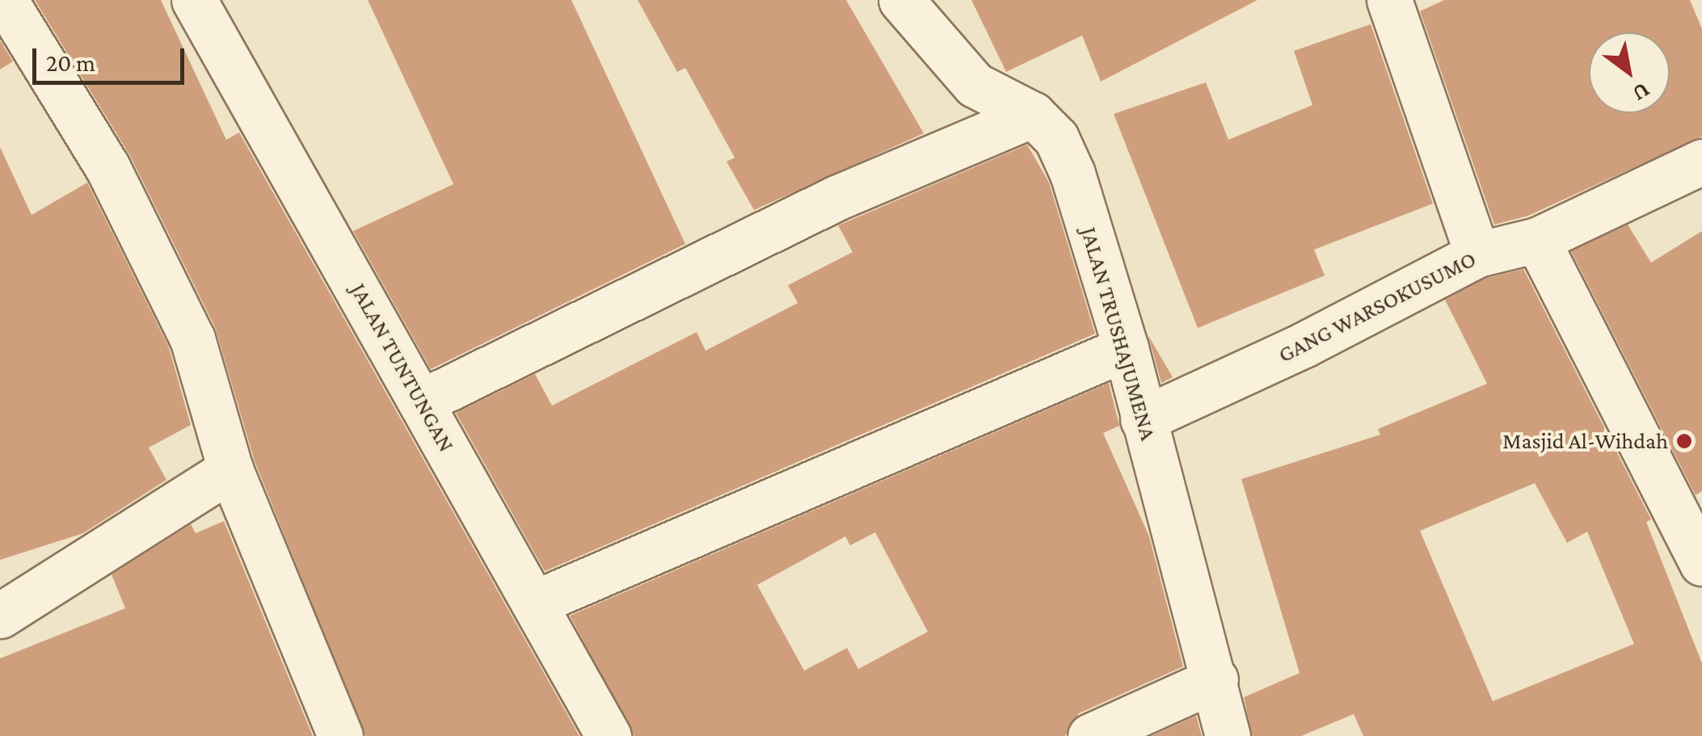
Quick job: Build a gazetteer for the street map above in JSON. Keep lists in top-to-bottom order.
{
  "streets": {
    "street": ["GANG WARSOKUSUMO", "JALAN TRUSHAJUMENA", "JALAN TUNTUNGAN"]
  },
  "crossings": [
    ["GANG WARSOKUSUMO", "JALAN TRUSHAJUMENA"]
  ],
  "places": ["Masjid Al-Wihdah"],
  "scale_bar": "20 m",
  "north": "bottom right"
}
